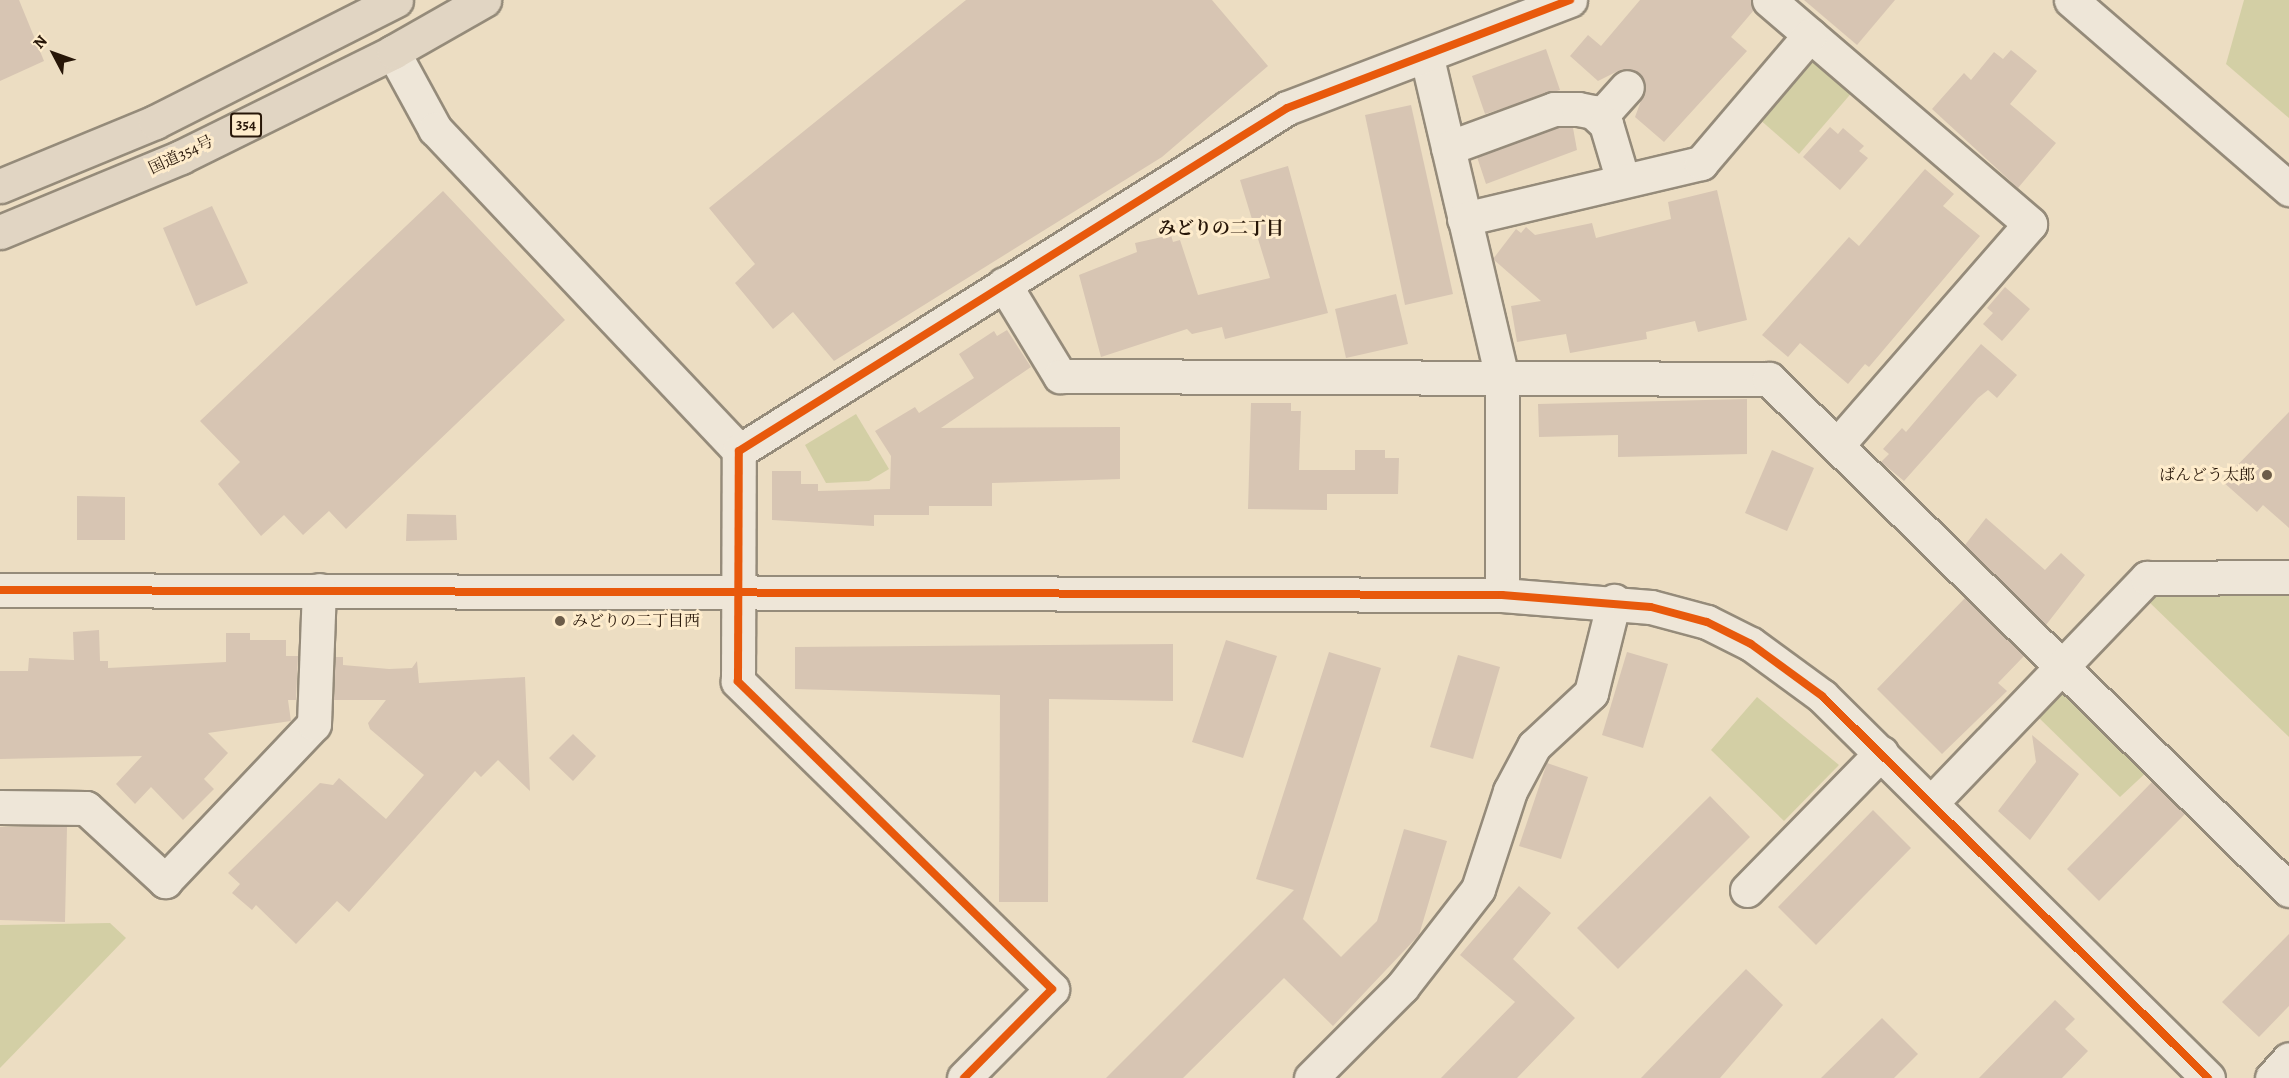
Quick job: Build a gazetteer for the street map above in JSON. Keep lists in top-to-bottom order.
{
  "streets": {
    "highway": ["354", "国道354号"]
  },
  "districts": ["みどりの二丁目"],
  "places": ["ばんどう太郎", "みどりの二丁目西"],
  "north": "top left"
}
